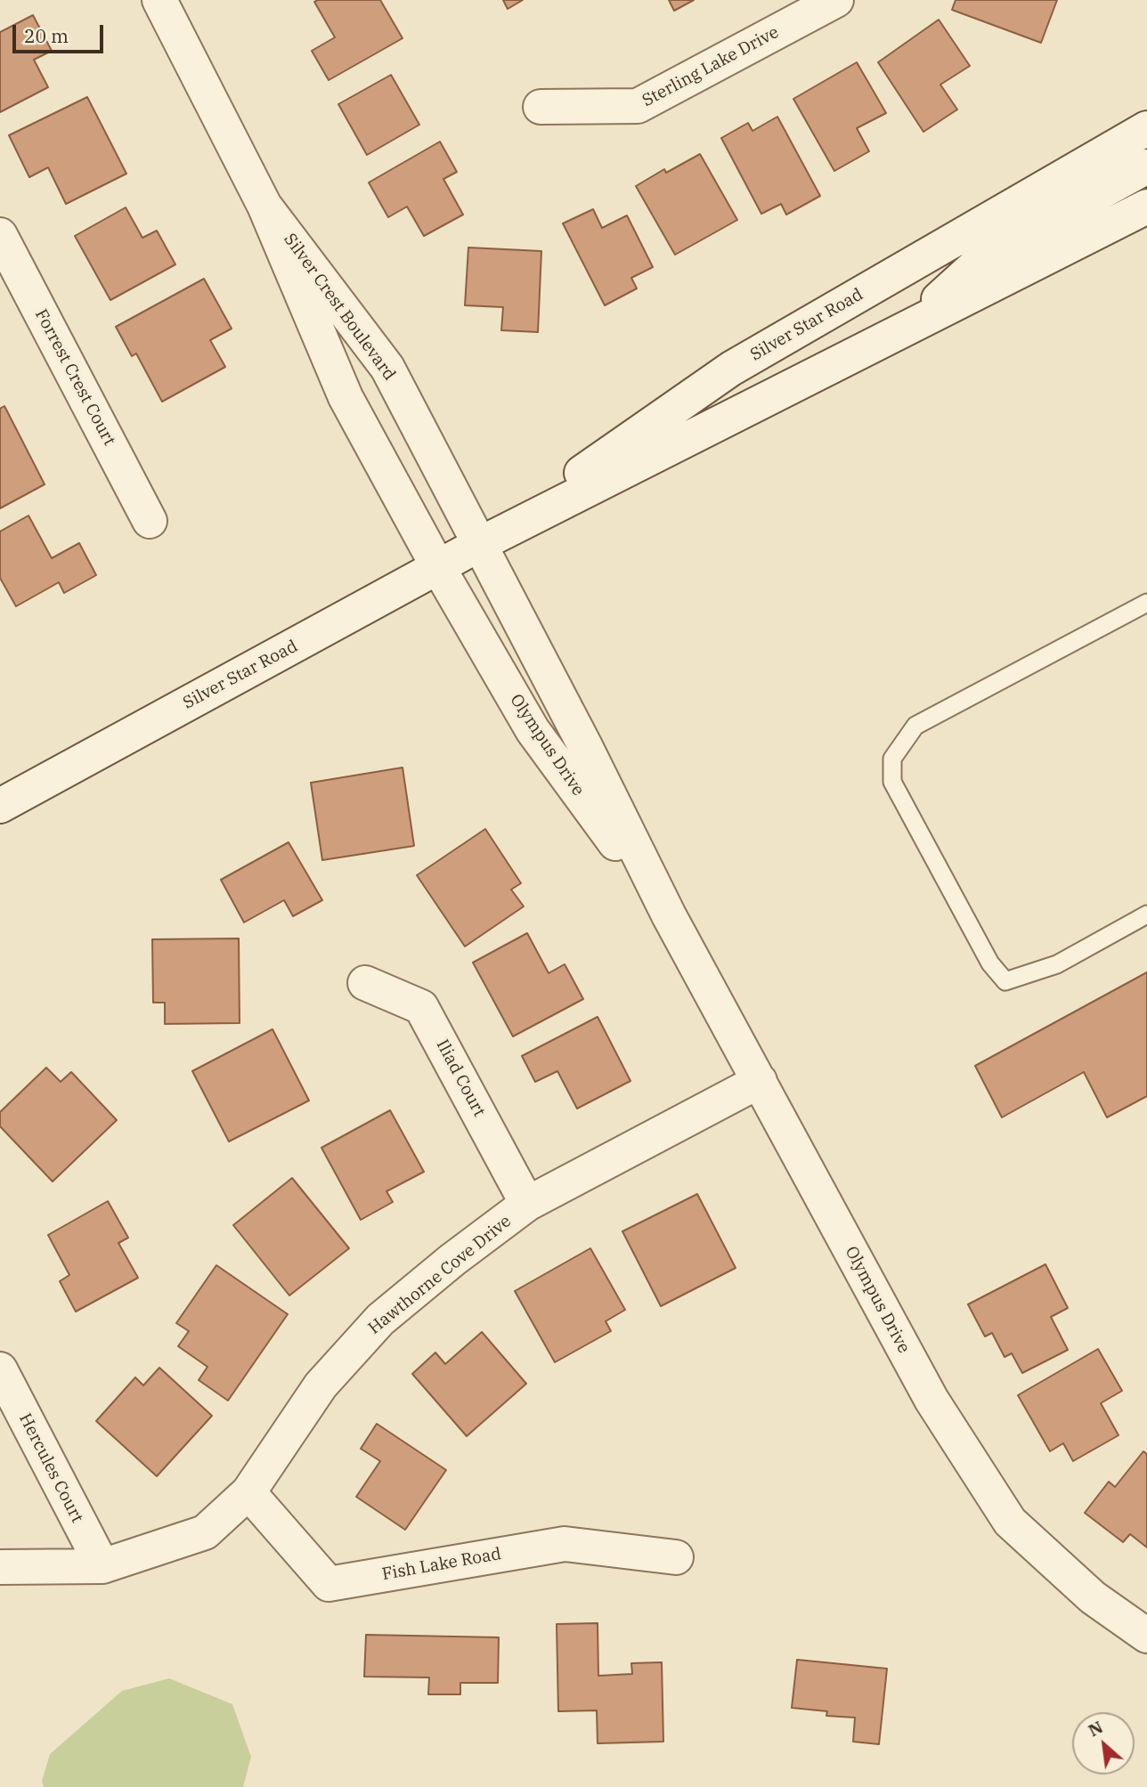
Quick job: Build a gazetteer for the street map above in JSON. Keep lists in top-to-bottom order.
{
  "streets": {
    "street": [
      "Sterling Lake Drive",
      "Silver Crest Boulevard",
      "Silver Star Road",
      "Forrest Crest Court",
      "Olympus Drive",
      "Iliad Court",
      "Hawthorne Cove Drive",
      "Hercules Court",
      "Fish Lake Road"
    ]
  },
  "crossings": [
    ["Silver Crest Boulevard", "Silver Star Road"],
    ["Silver Crest Boulevard", "Olympus Drive"],
    ["Silver Star Road", "Olympus Drive"],
    ["Olympus Drive", "Hawthorne Cove Drive"],
    ["Iliad Court", "Hawthorne Cove Drive"],
    ["Hawthorne Cove Drive", "Hercules Court"],
    ["Hawthorne Cove Drive", "Fish Lake Road"]
  ],
  "scale_bar": "20 m",
  "north": "top left"
}
